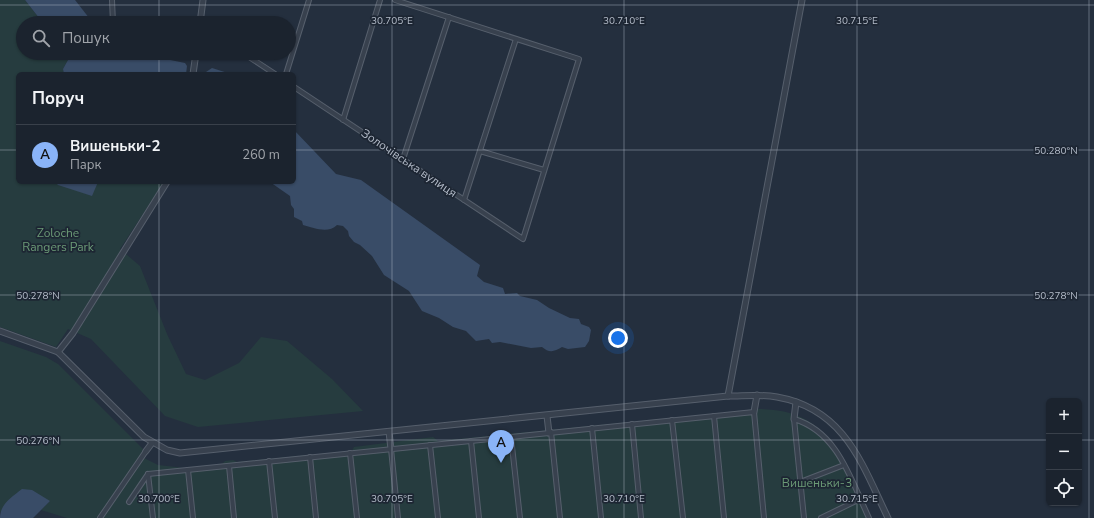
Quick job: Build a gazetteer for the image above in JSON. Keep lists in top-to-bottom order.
{
  "streets": {
    "street": ["Золочівська вулиця"]
  },
  "parks": ["Zoloche Rangers Park", "Вишеньки-3"],
  "page": {
    "search": "Пошук",
    "heading": "Поруч",
    "list": [
      {
        "mark": "A",
        "name": "Вишеньки-2",
        "note": "Парк",
        "value": "260 m"
      }
    ],
    "map_buttons": ["+", "−"],
    "pins": "A"
  },
  "coordinates": [
    "30.705°E",
    "30.710°E",
    "30.715°E",
    "50.280°N",
    "50.278°N",
    "50.276°N",
    "30.700°E"
  ]
}
